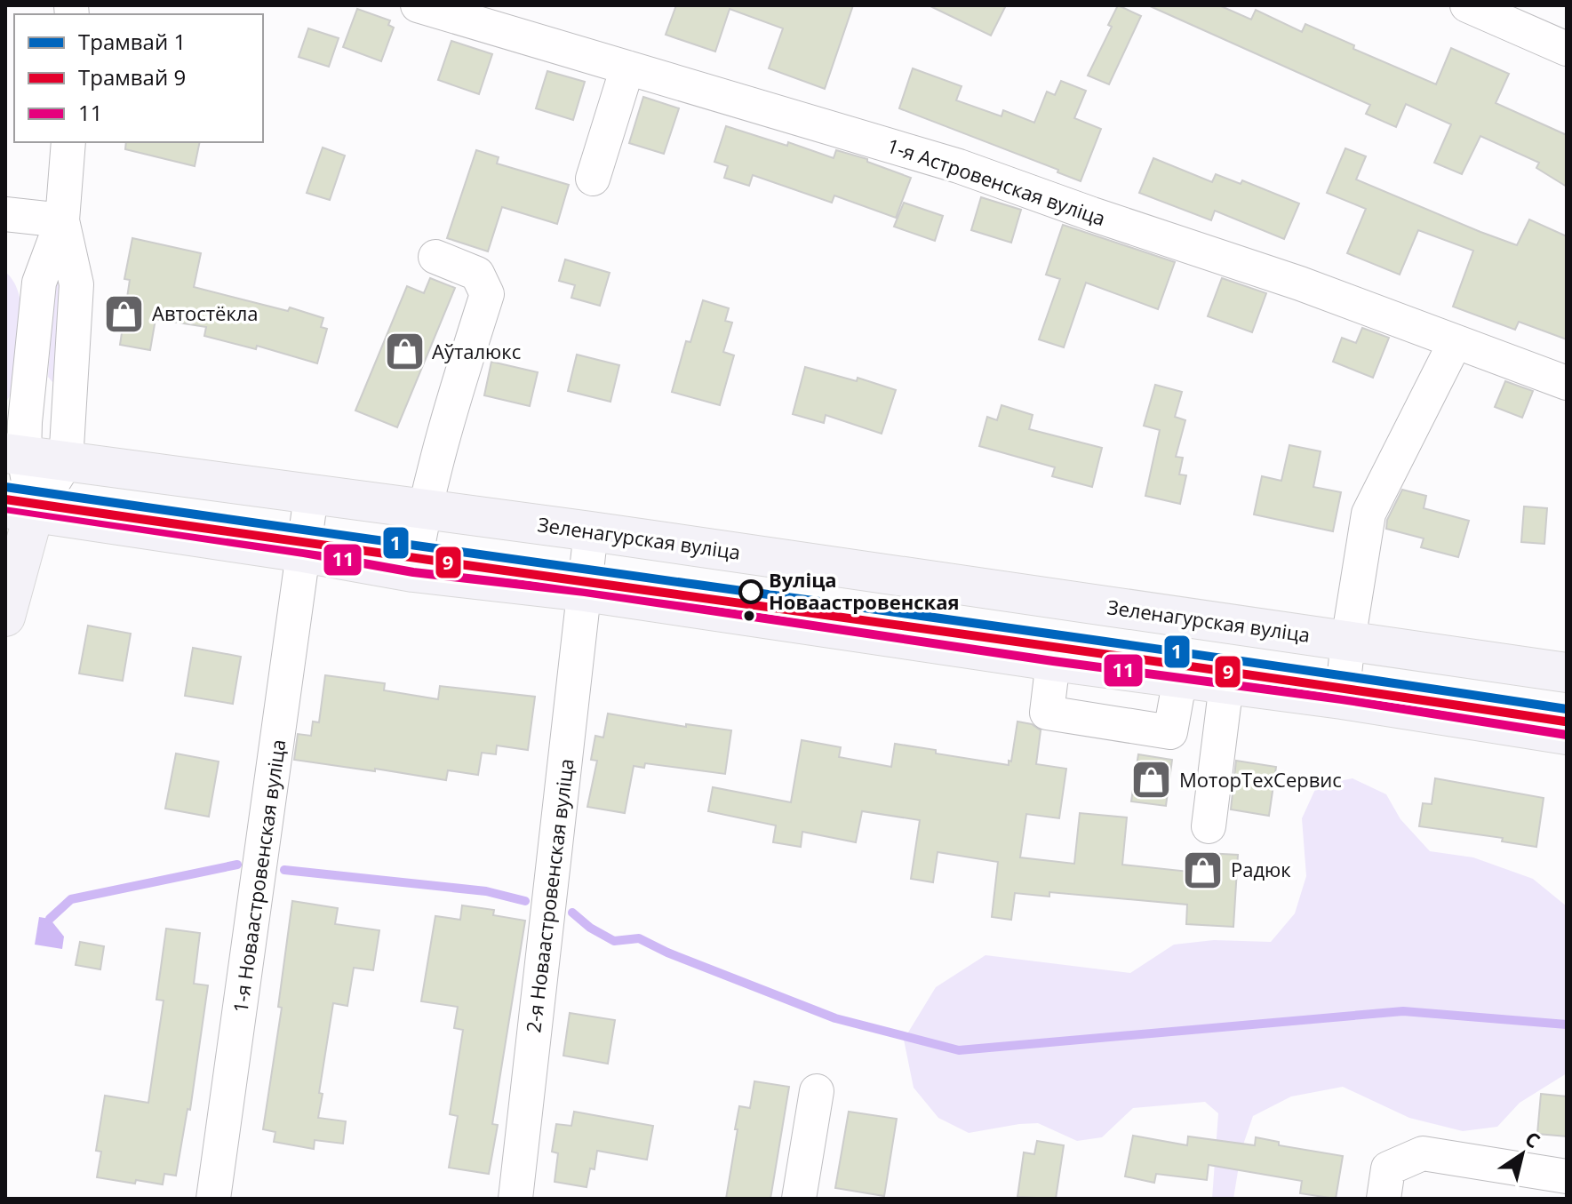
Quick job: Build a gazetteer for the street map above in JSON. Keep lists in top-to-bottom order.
{
  "streets": {
    "main road": ["Зеленагурская вуліца"],
    "street": ["1-я Астровенская вуліца", "1-я Новаастровенская вуліца", "2-я Новаастровенская вуліца"]
  },
  "crossings": [
    ["Зеленагурская вуліца", "1-я Новаастровенская вуліца"],
    ["Зеленагурская вуліца", "2-я Новаастровенская вуліца"]
  ],
  "places": {
    "shop": [
      "Автостёкла",
      "Аўталюкс",
      "МоторТехСервис",
      "Радюк"
    ],
    "other": ["Вуліца Новаастровенская"]
  },
  "lines": ["tram line 1", "tram line 9", "transit line 11"],
  "legend": ["Трамвай 1", "Трамвай 9", "11"],
  "north": "top right"
}
